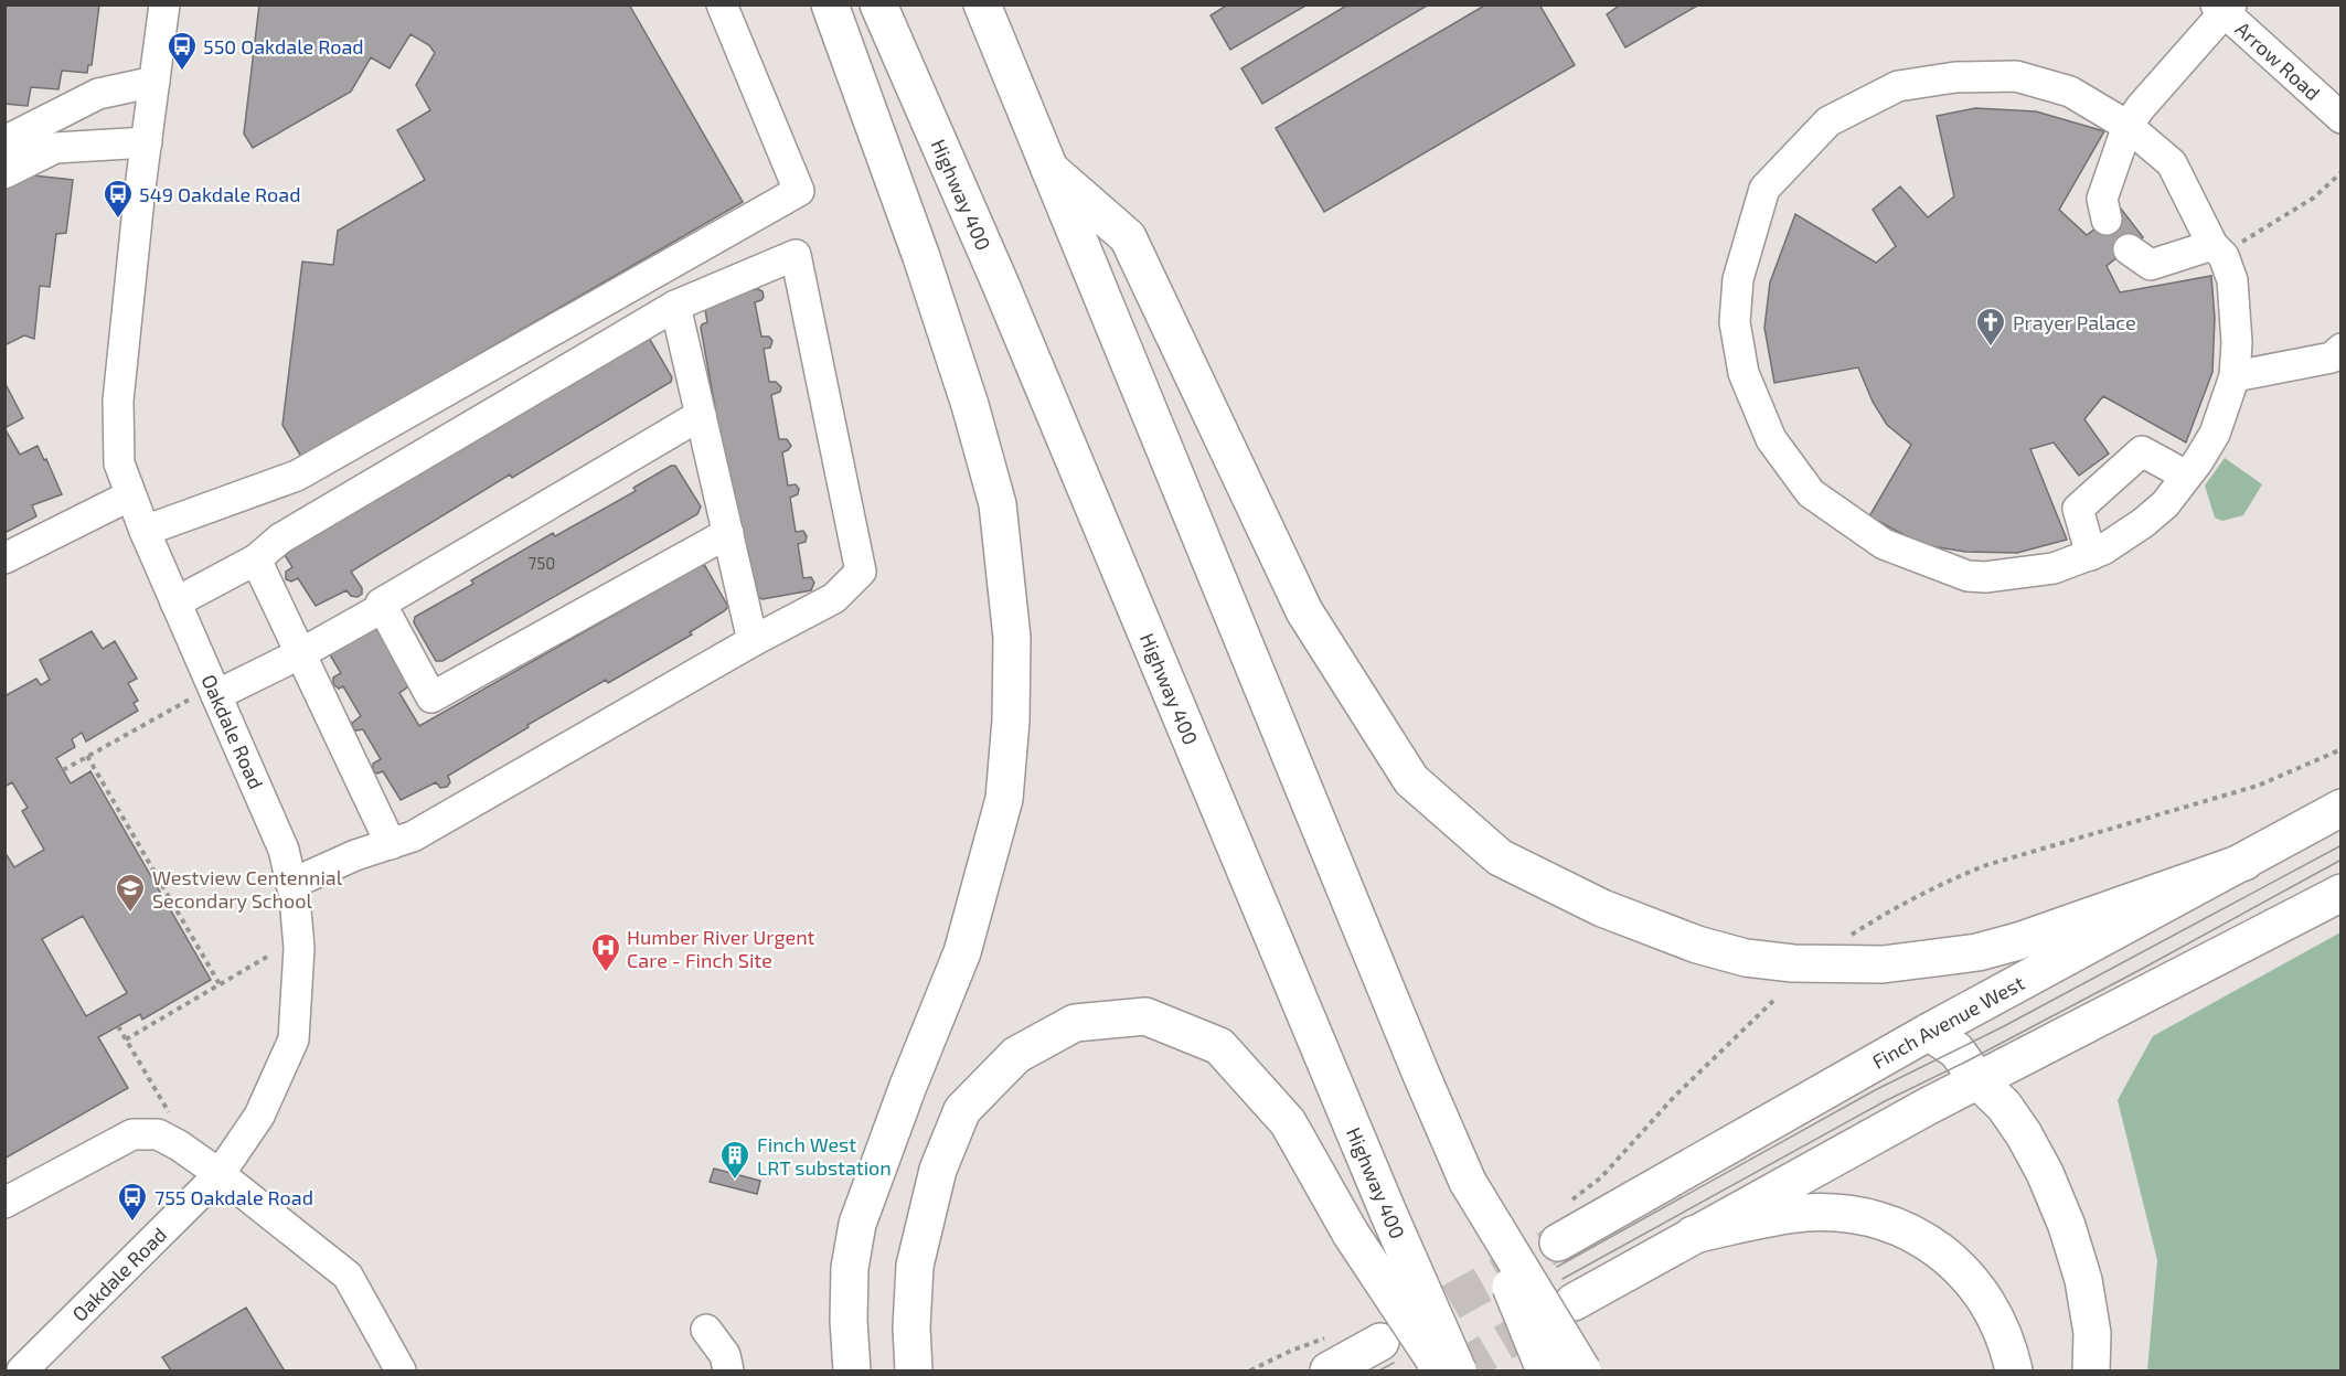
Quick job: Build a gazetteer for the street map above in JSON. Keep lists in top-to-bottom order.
{
  "streets": {
    "main road": ["Highway 400", "Finch Avenue West"],
    "street": ["Arrow Road", "Oakdale Road"]
  },
  "places": {
    "bus stop": ["550 Oakdale Road", "549 Oakdale Road", "755 Oakdale Road"],
    "church": ["Prayer Palace"],
    "school or university": ["Westview Centennial Secondary School"],
    "hospital": ["Humber River Urgent Care - Finch Site"],
    "building": ["Finch West LRT substation"]
  },
  "house_numbers": ["750"]
}
